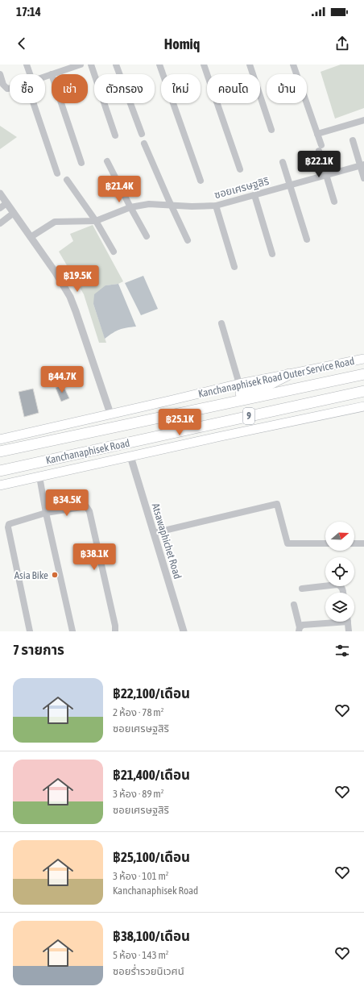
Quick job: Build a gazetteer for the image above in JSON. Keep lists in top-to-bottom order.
{
  "streets": {
    "highway": ["9", "Kanchanaphisek Road"],
    "main road": ["Kanchanaphisek Road Outer Service Road"],
    "street": ["ซอยเศรษฐสิริ", "Atsawaphichet Road"]
  },
  "places": ["Asia Bike"],
  "north": "right",
  "page": {
    "status": "17:14",
    "header": "Homiq",
    "chip": [
      "ซื้อ",
      "เช่า",
      "ตัวกรอง",
      "ใหม่",
      "คอนโด",
      "บ้าน"
    ],
    "price": [
      "฿22.1K",
      "฿21.4K",
      "฿19.5K",
      "฿44.7K",
      "฿25.1K",
      "฿34.5K",
      "฿38.1K"
    ],
    "heading": "7 รายการ",
    "list": [
      {
        "name": "฿22,100/เดือน",
        "note": "2 ห้อง · 78 m² · ซอยเศรษฐสิริ"
      },
      {
        "name": "฿21,400/เดือน",
        "note": "3 ห้อง · 89 m² · ซอยเศรษฐสิริ"
      },
      {
        "name": "฿25,100/เดือน",
        "note": "3 ห้อง · 101 m² · Kanchanaphisek Road"
      },
      {
        "name": "฿38,100/เดือน",
        "note": "5 ห้อง · 143 m² · ซอยร่ำรวยนิเวศน์"
      }
    ]
  }
}
